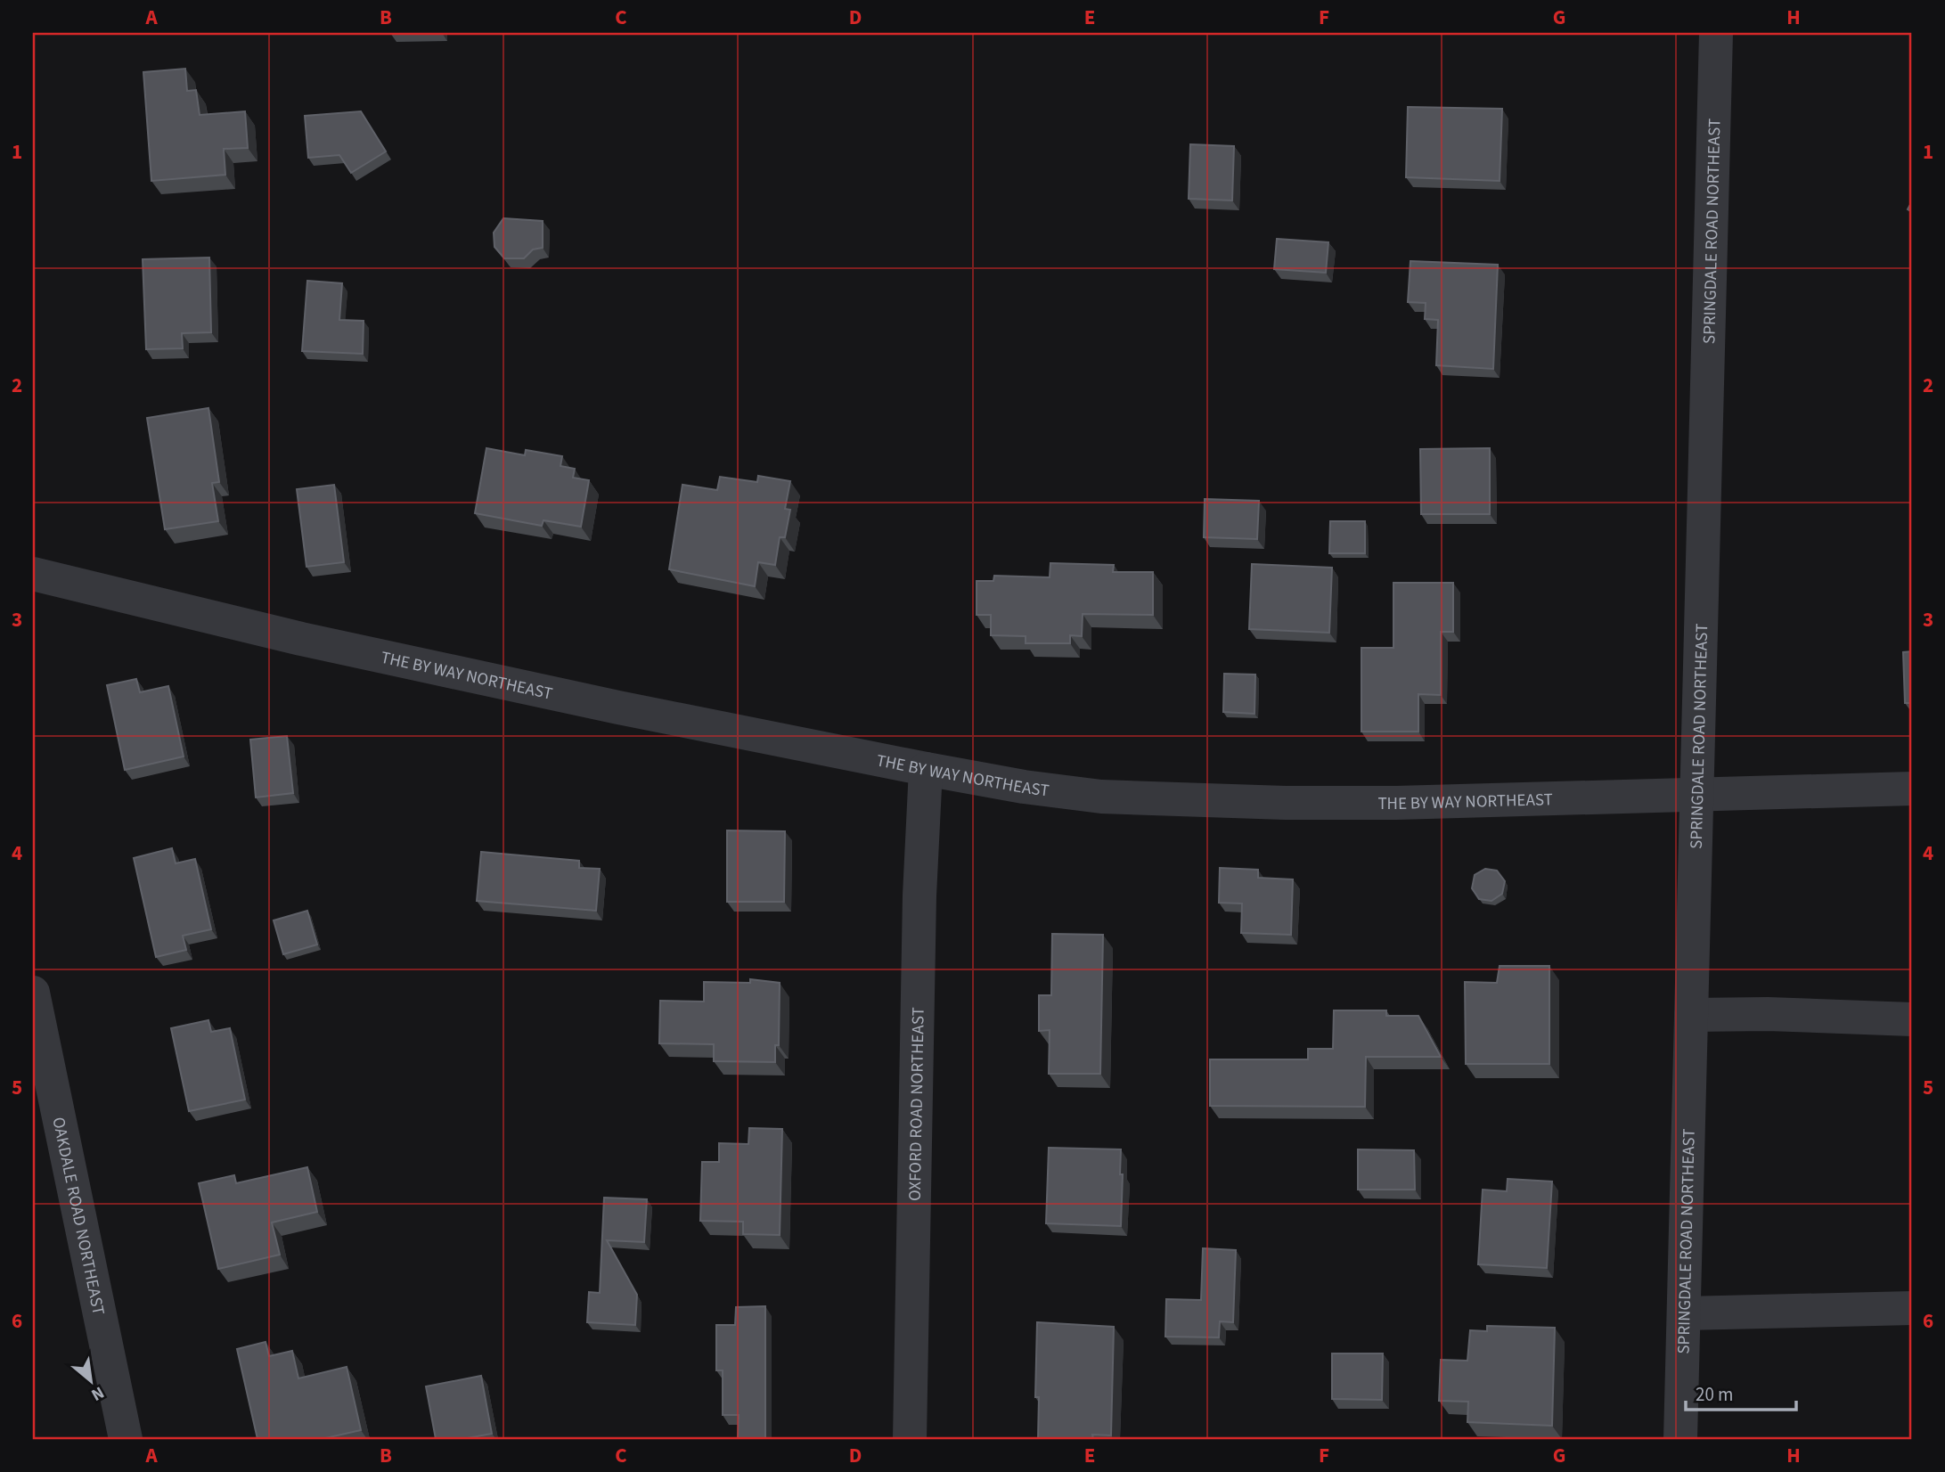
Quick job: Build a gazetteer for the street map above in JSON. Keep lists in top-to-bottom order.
{
  "streets": {
    "street": [
      "SPRINGDALE ROAD NORTHEAST",
      "THE BY WAY NORTHEAST",
      "OXFORD ROAD NORTHEAST",
      "OAKDALE ROAD NORTHEAST"
    ]
  },
  "crossings": [
    ["SPRINGDALE ROAD NORTHEAST", "THE BY WAY NORTHEAST"],
    ["THE BY WAY NORTHEAST", "OXFORD ROAD NORTHEAST"]
  ],
  "scale_bar": "20 m",
  "north": "bottom right",
  "grid": {
    "columns": [
      "A",
      "B",
      "C",
      "D",
      "E",
      "F",
      "G",
      "H"
    ],
    "rows": [
      "1",
      "2",
      "3",
      "4",
      "5",
      "6"
    ]
  }
}
